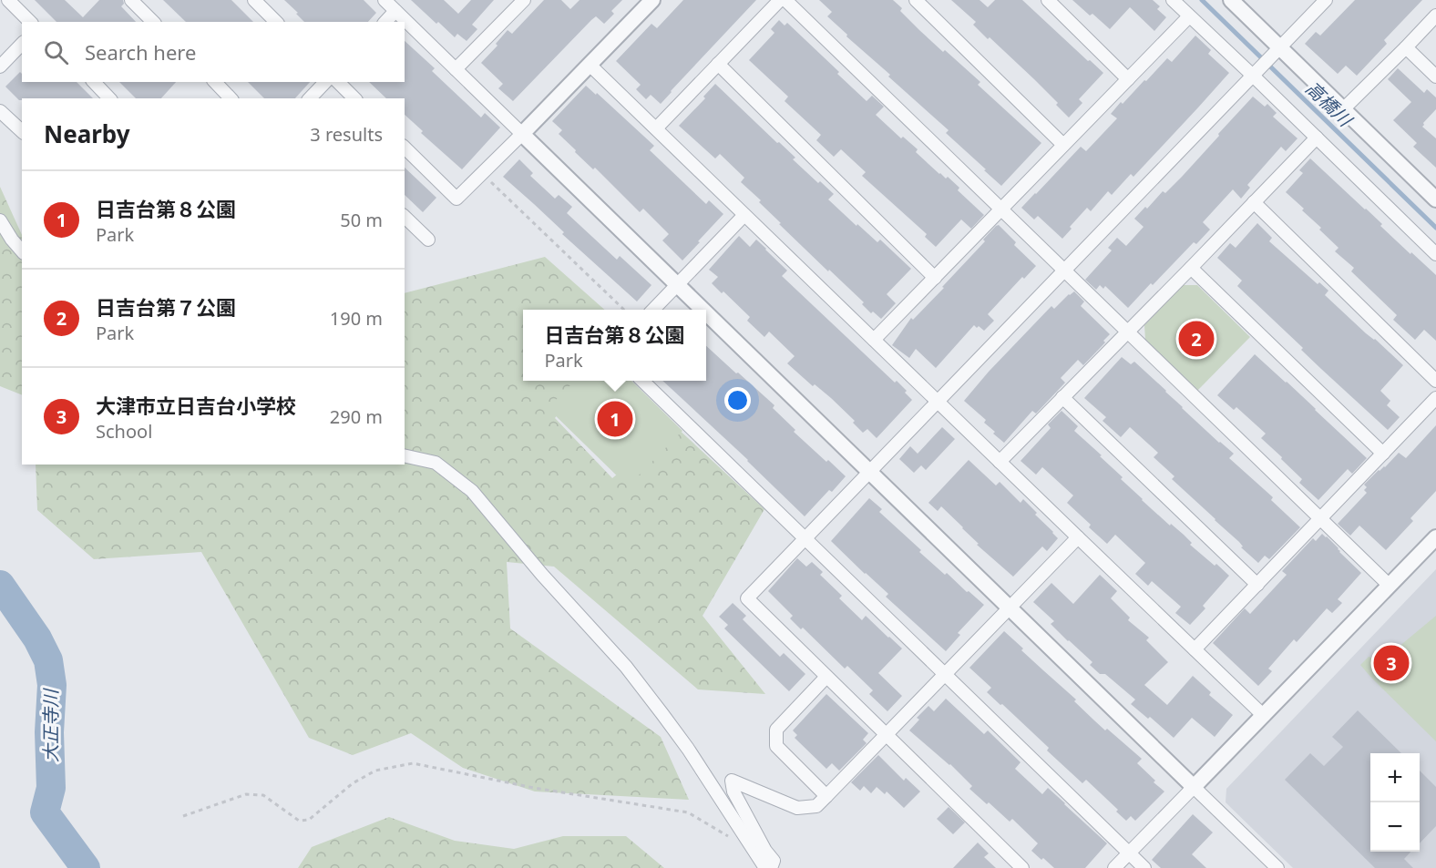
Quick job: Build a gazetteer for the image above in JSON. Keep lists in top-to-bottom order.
{
  "water": ["高橋川", "大正寺川"],
  "page": {
    "search": "Search here",
    "heading": ["Nearby", "3 results"],
    "list": [
      {
        "mark": "1",
        "name": "日吉台第８公園",
        "note": "Park",
        "value": "50 m"
      },
      {
        "mark": "2",
        "name": "日吉台第７公園",
        "note": "Park",
        "value": "190 m"
      },
      {
        "mark": "3",
        "name": "大津市立日吉台小学校",
        "note": "School",
        "value": "290 m"
      }
    ],
    "popup": ["日吉台第８公園", "Park"],
    "pins": ["2", "1", "3"],
    "map_buttons": ["+", "−"]
  }
}
